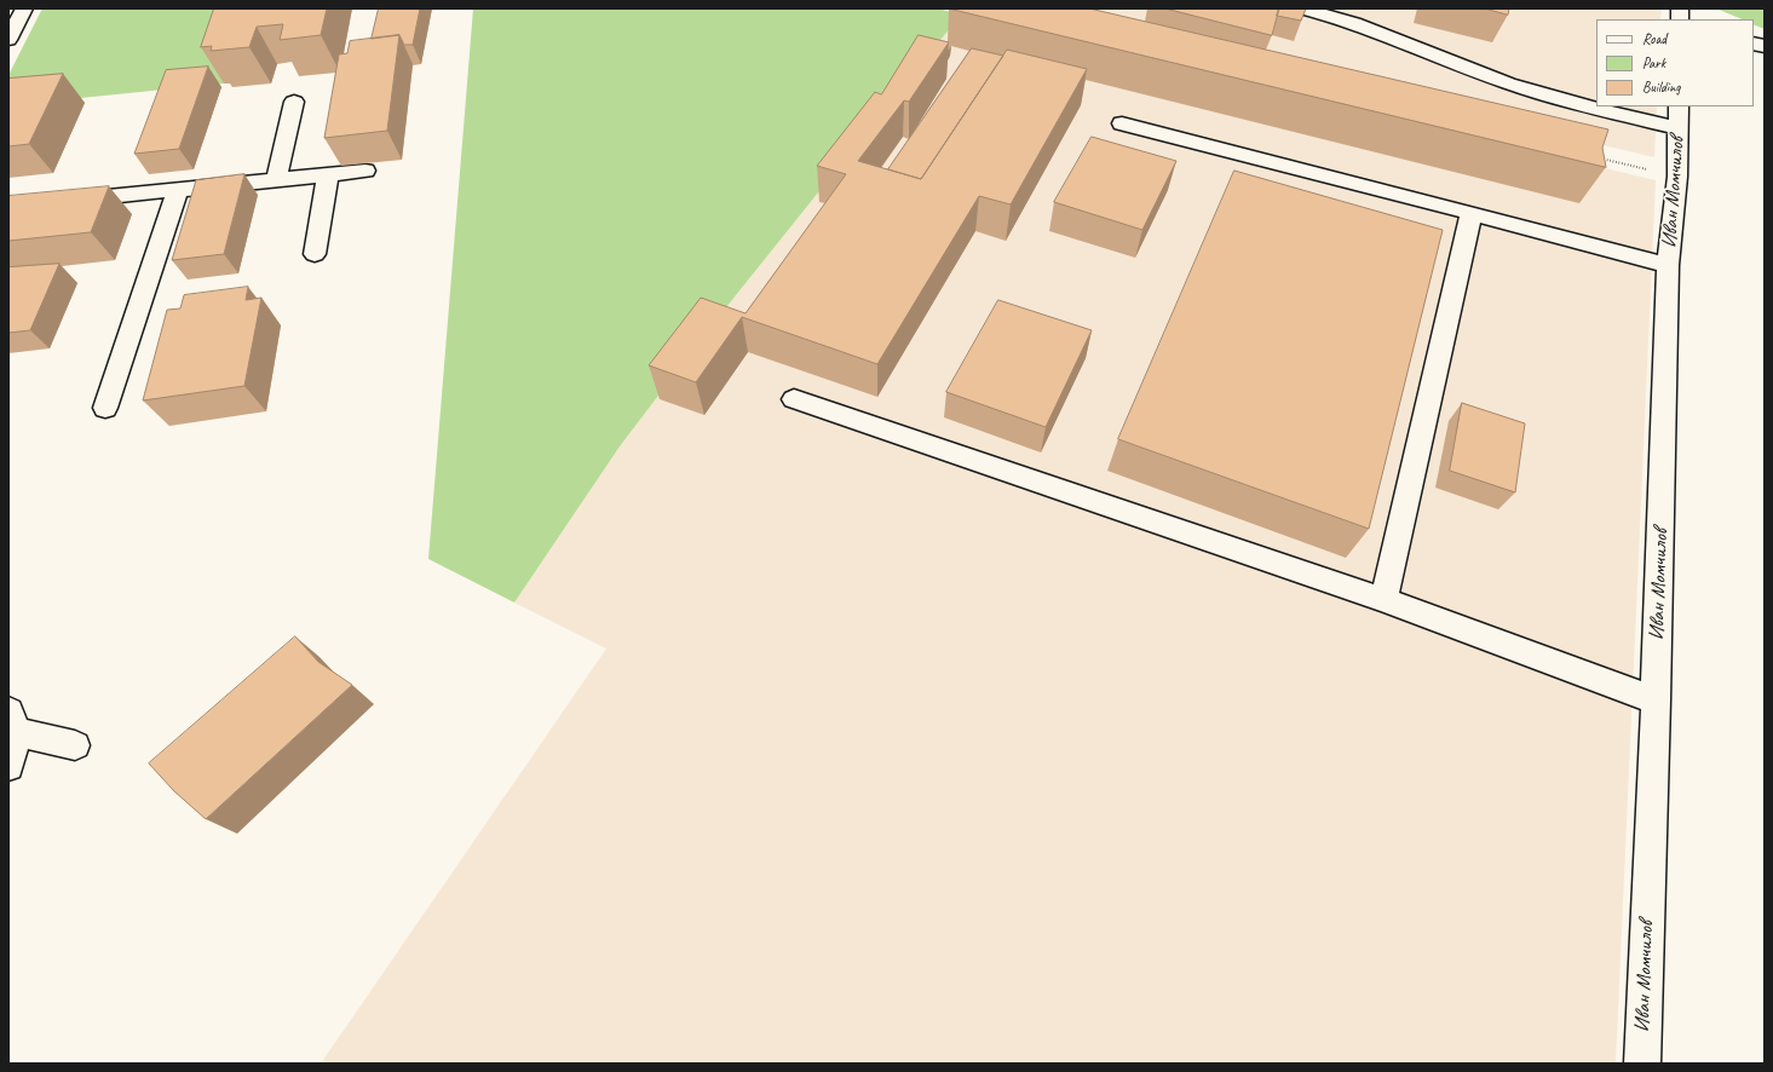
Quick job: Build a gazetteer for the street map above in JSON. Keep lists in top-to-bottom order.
{
  "streets": {
    "street": ["Иван Момчилов"]
  },
  "legend": ["Road", "Park", "Building"]
}
